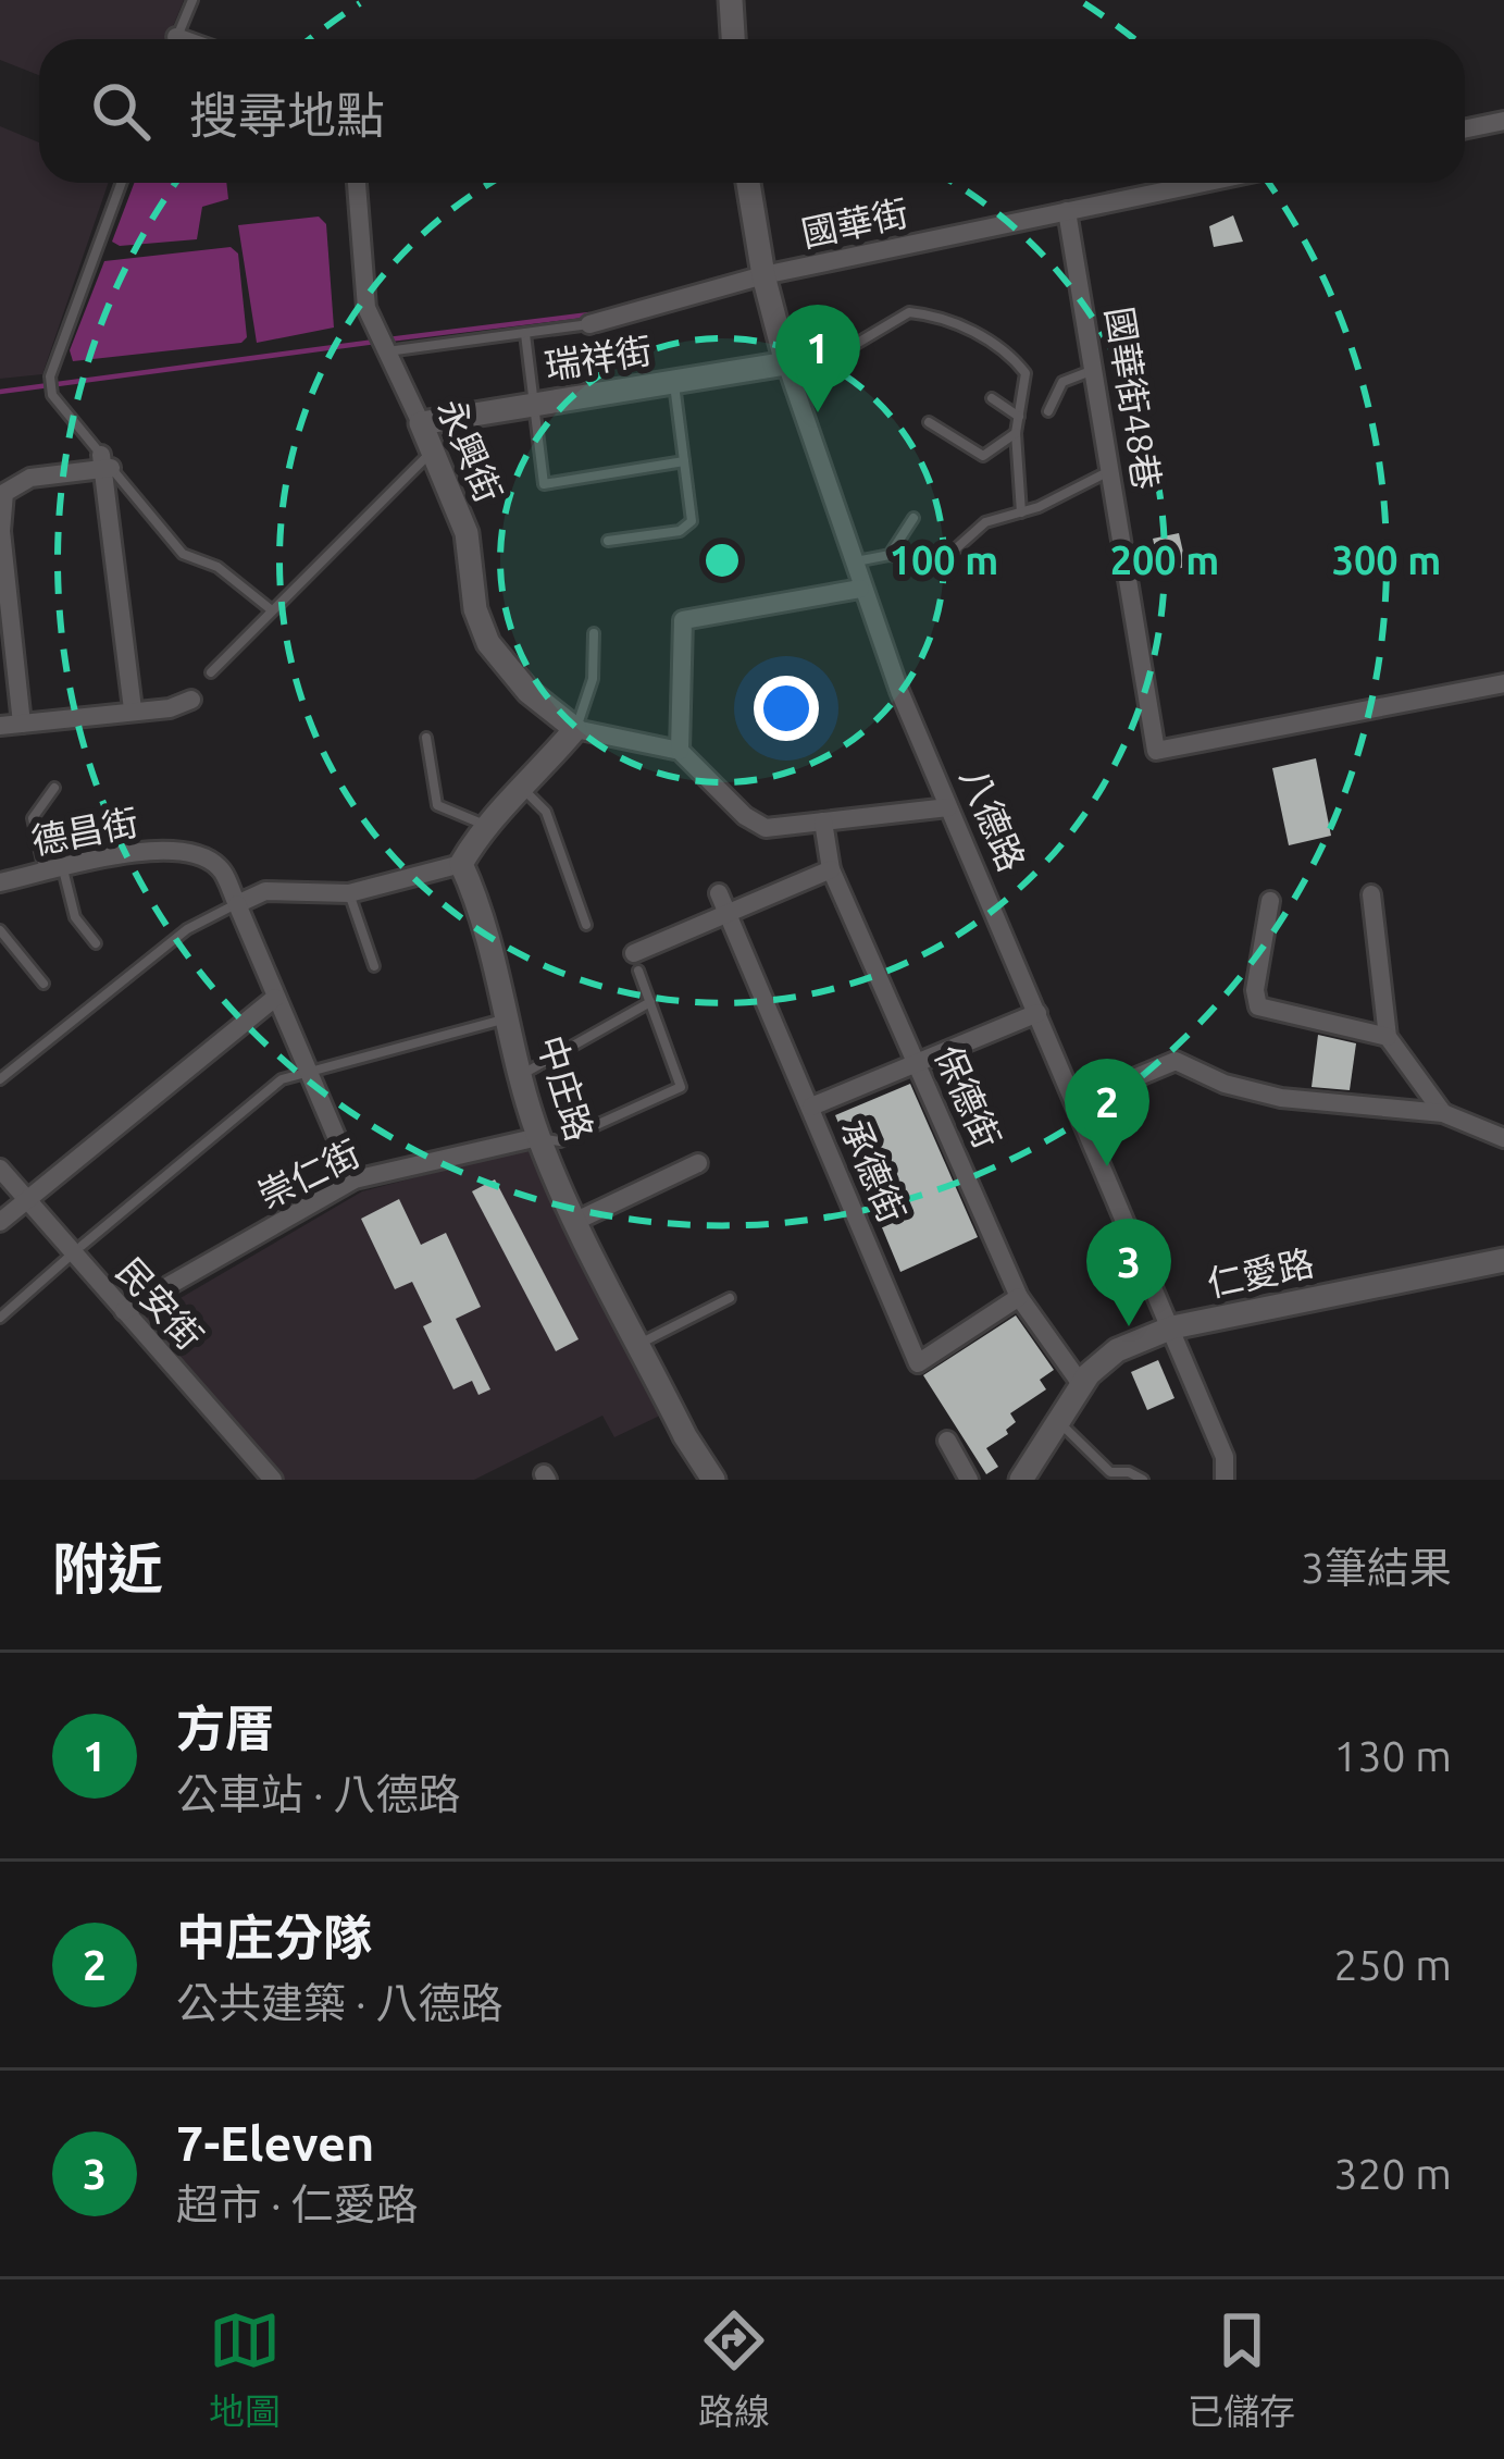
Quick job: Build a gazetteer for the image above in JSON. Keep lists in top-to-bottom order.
{
  "streets": {
    "street": [
      "國華街",
      "瑞祥街",
      "國華街48巷",
      "永興街",
      "八德路",
      "德昌街",
      "中庄路",
      "保德街",
      "承德街",
      "崇仁街",
      "仁愛路",
      "民安街"
    ]
  },
  "crossings": [
    ["國華街", "國華街48巷"],
    ["國華街", "八德路"],
    ["瑞祥街", "永興街"],
    ["瑞祥街", "八德路"],
    ["八德路", "仁愛路"],
    ["德昌街", "崇仁街"],
    ["中庄路", "崇仁街"],
    ["保德街", "承德街"],
    ["保德街", "仁愛路"],
    ["崇仁街", "民安街"]
  ],
  "page": {
    "search": "搜尋地點",
    "pins": ["1", "2", "3"],
    "heading": ["附近", "3筆結果"],
    "list": [
      {
        "mark": "1",
        "name": "方厝",
        "note": "公車站 · 八德路",
        "value": "130 m"
      },
      {
        "mark": "2",
        "name": "中庄分隊",
        "note": "公共建築 · 八德路",
        "value": "250 m"
      },
      {
        "mark": "3",
        "name": "7-Eleven",
        "note": "超市 · 仁愛路",
        "value": "320 m"
      }
    ],
    "nav": ["地圖", "路線", "已儲存"]
  },
  "rings": ["100 m", "200 m", "300 m"]
}
